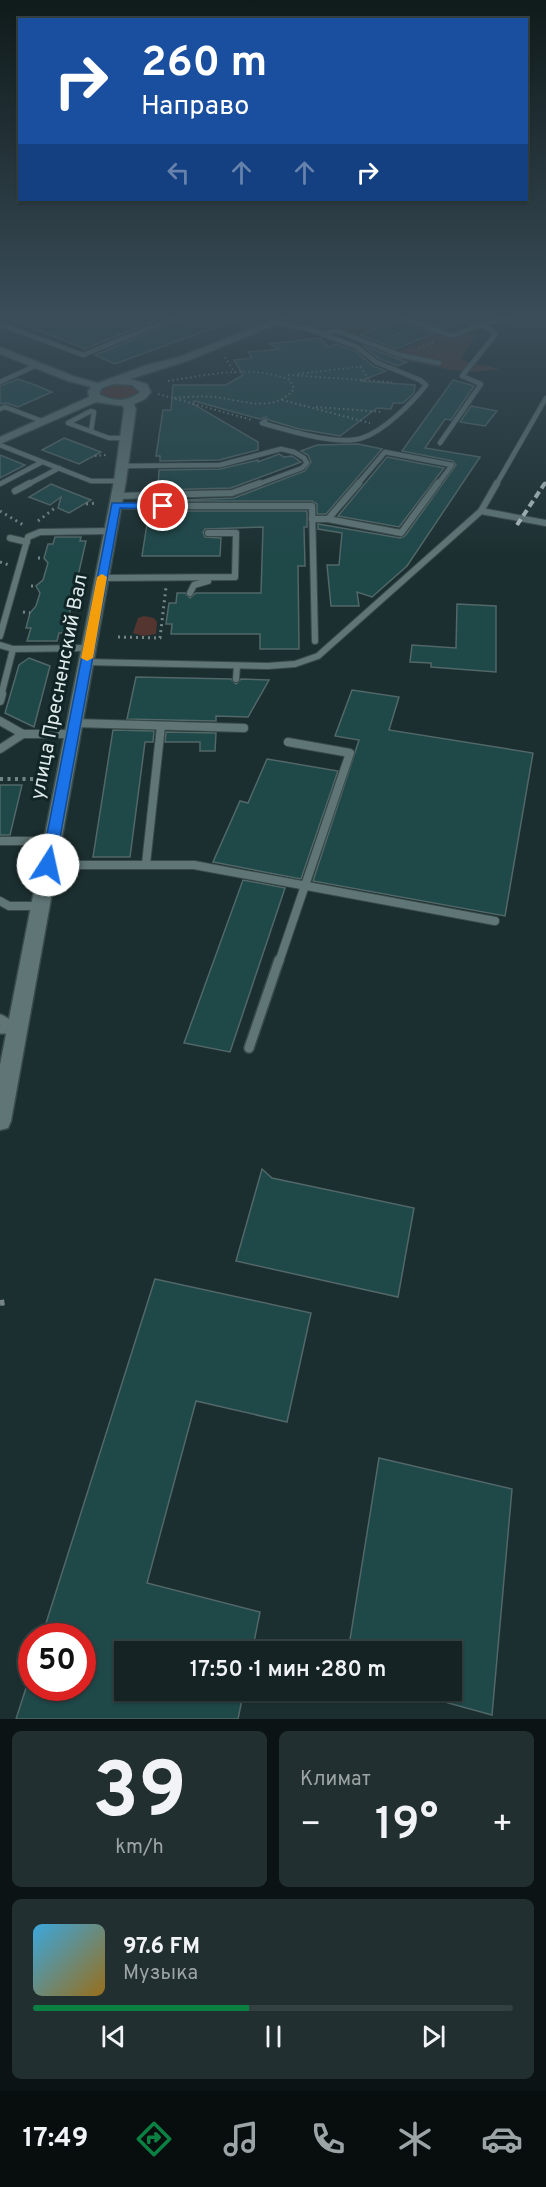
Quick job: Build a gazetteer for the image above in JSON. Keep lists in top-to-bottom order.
{
  "streets": {
    "main road": ["улица Пресненский Вал"]
  },
  "page": {
    "turn": ["260 m", "Направо"],
    "limit": "50",
    "trip": "17:50 · 1 мин · 280 m",
    "tile": [
      ["39", "km/h"],
      "Климат"
    ],
    "heat": ["−", "19°", "+"],
    "song": ["97.6 FM", "Музыка"],
    "tabs": "17:49"
  }
}
